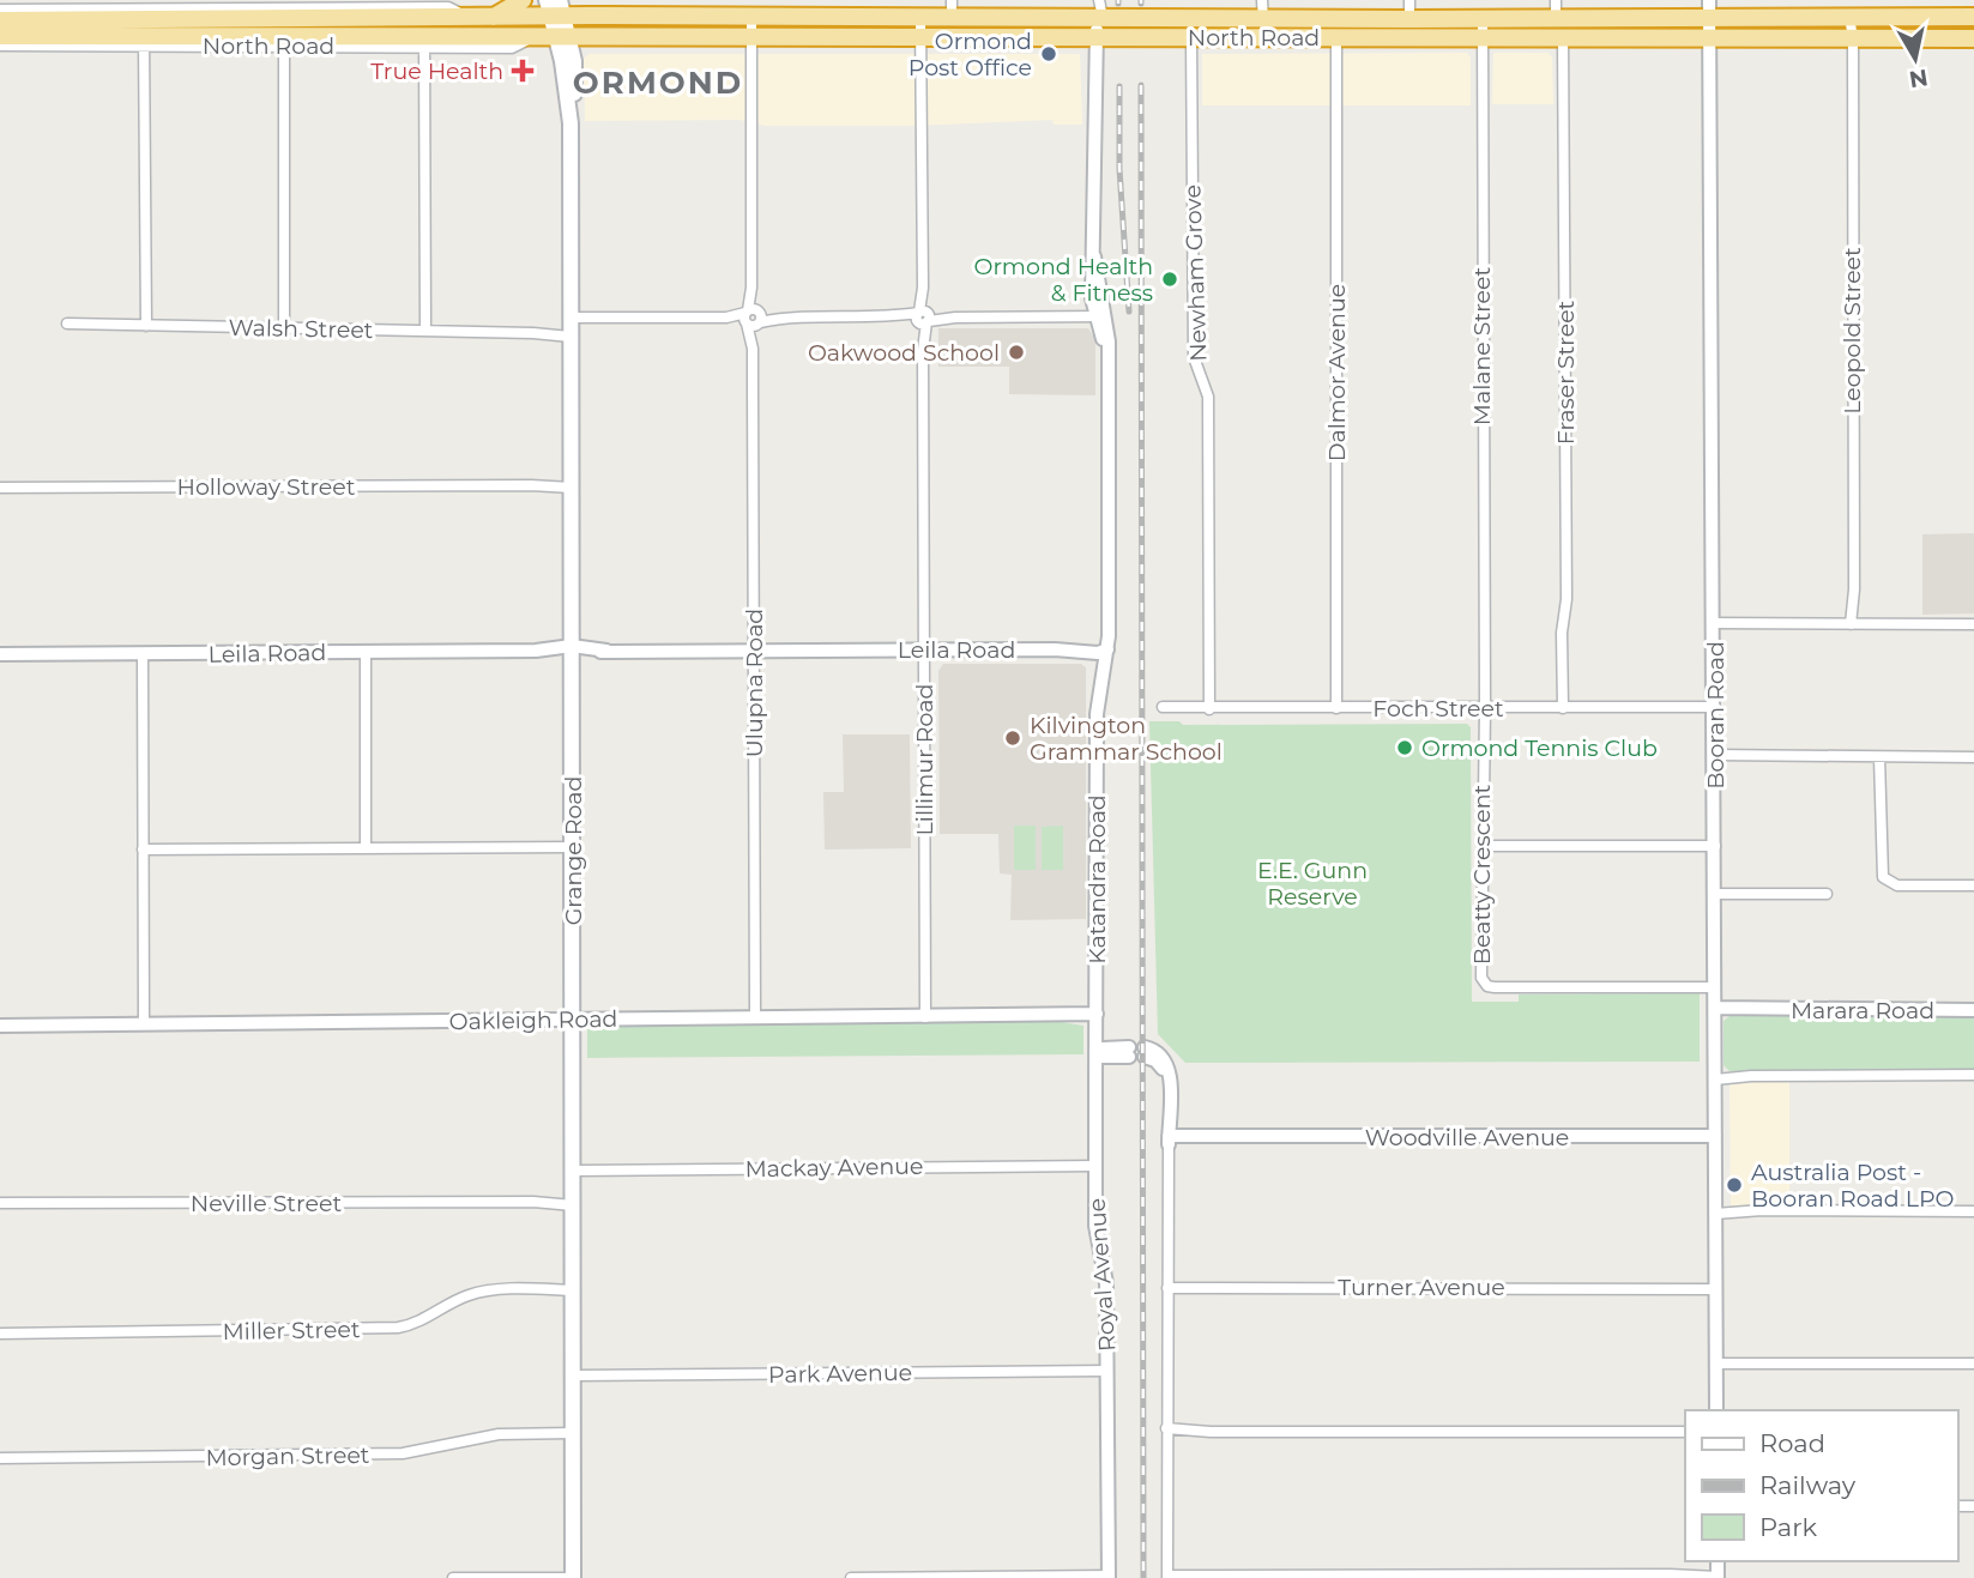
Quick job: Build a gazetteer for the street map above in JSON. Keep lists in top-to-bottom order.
{
  "streets": {
    "highway": ["North Road"],
    "main road": ["Grange Road"],
    "street": [
      "Newham Grove",
      "Walsh Street",
      "Leopold Street",
      "Malane Street",
      "Dalmor Avenue",
      "Fraser Street",
      "Holloway Street",
      "Leila Road",
      "Ulupna Road",
      "Foch Street",
      "Booran Road",
      "Lillimur Road",
      "Beatty Crescent",
      "Katandra Road",
      "Marara Road",
      "Oakleigh Road",
      "Woodville Avenue",
      "Mackay Avenue",
      "Neville Street",
      "Royal Avenue",
      "Turner Avenue",
      "Miller Street",
      "Park Avenue",
      "Morgan Street"
    ]
  },
  "crossings": [
    ["North Road", "Newham Grove"],
    ["North Road", "Leopold Street"],
    ["North Road", "Malane Street"],
    ["North Road", "Dalmor Avenue"],
    ["North Road", "Fraser Street"],
    ["North Road", "Ulupna Road"],
    ["North Road", "Booran Road"],
    ["North Road", "Lillimur Road"],
    ["North Road", "Grange Road"],
    ["North Road", "Katandra Road"],
    ["Newham Grove", "Foch Street"],
    ["Walsh Street", "Ulupna Road"],
    ["Walsh Street", "Lillimur Road"],
    ["Walsh Street", "Grange Road"],
    ["Walsh Street", "Katandra Road"],
    ["Malane Street", "Foch Street"],
    ["Malane Street", "Beatty Crescent"],
    ["Dalmor Avenue", "Foch Street"],
    ["Fraser Street", "Foch Street"],
    ["Holloway Street", "Grange Road"],
    ["Leila Road", "Ulupna Road"],
    ["Leila Road", "Lillimur Road"],
    ["Leila Road", "Grange Road"],
    ["Leila Road", "Katandra Road"],
    ["Ulupna Road", "Oakleigh Road"],
    ["Foch Street", "Booran Road"],
    ["Foch Street", "Beatty Crescent"],
    ["Booran Road", "Beatty Crescent"],
    ["Booran Road", "Marara Road"],
    ["Booran Road", "Woodville Avenue"],
    ["Booran Road", "Turner Avenue"],
    ["Lillimur Road", "Oakleigh Road"],
    ["Grange Road", "Oakleigh Road"],
    ["Grange Road", "Mackay Avenue"],
    ["Grange Road", "Neville Street"],
    ["Grange Road", "Miller Street"],
    ["Grange Road", "Park Avenue"],
    ["Grange Road", "Morgan Street"],
    ["Katandra Road", "Oakleigh Road"],
    ["Katandra Road", "Royal Avenue"],
    ["Oakleigh Road", "Royal Avenue"],
    ["Mackay Avenue", "Royal Avenue"],
    ["Royal Avenue", "Park Avenue"]
  ],
  "districts": ["ORMOND"],
  "parks": ["E.E. Gunn Reserve"],
  "places": {
    "other": [
      "Ormond Post Office",
      "Ormond Health & Fitness",
      "Oakwood School",
      "Kilvington Grammar School",
      "Ormond Tennis Club",
      "Australia Post - Booran Road LPO"
    ],
    "health": ["True Health"]
  },
  "legend": ["Road", "Railway", "Park"],
  "north": "bottom"
}
